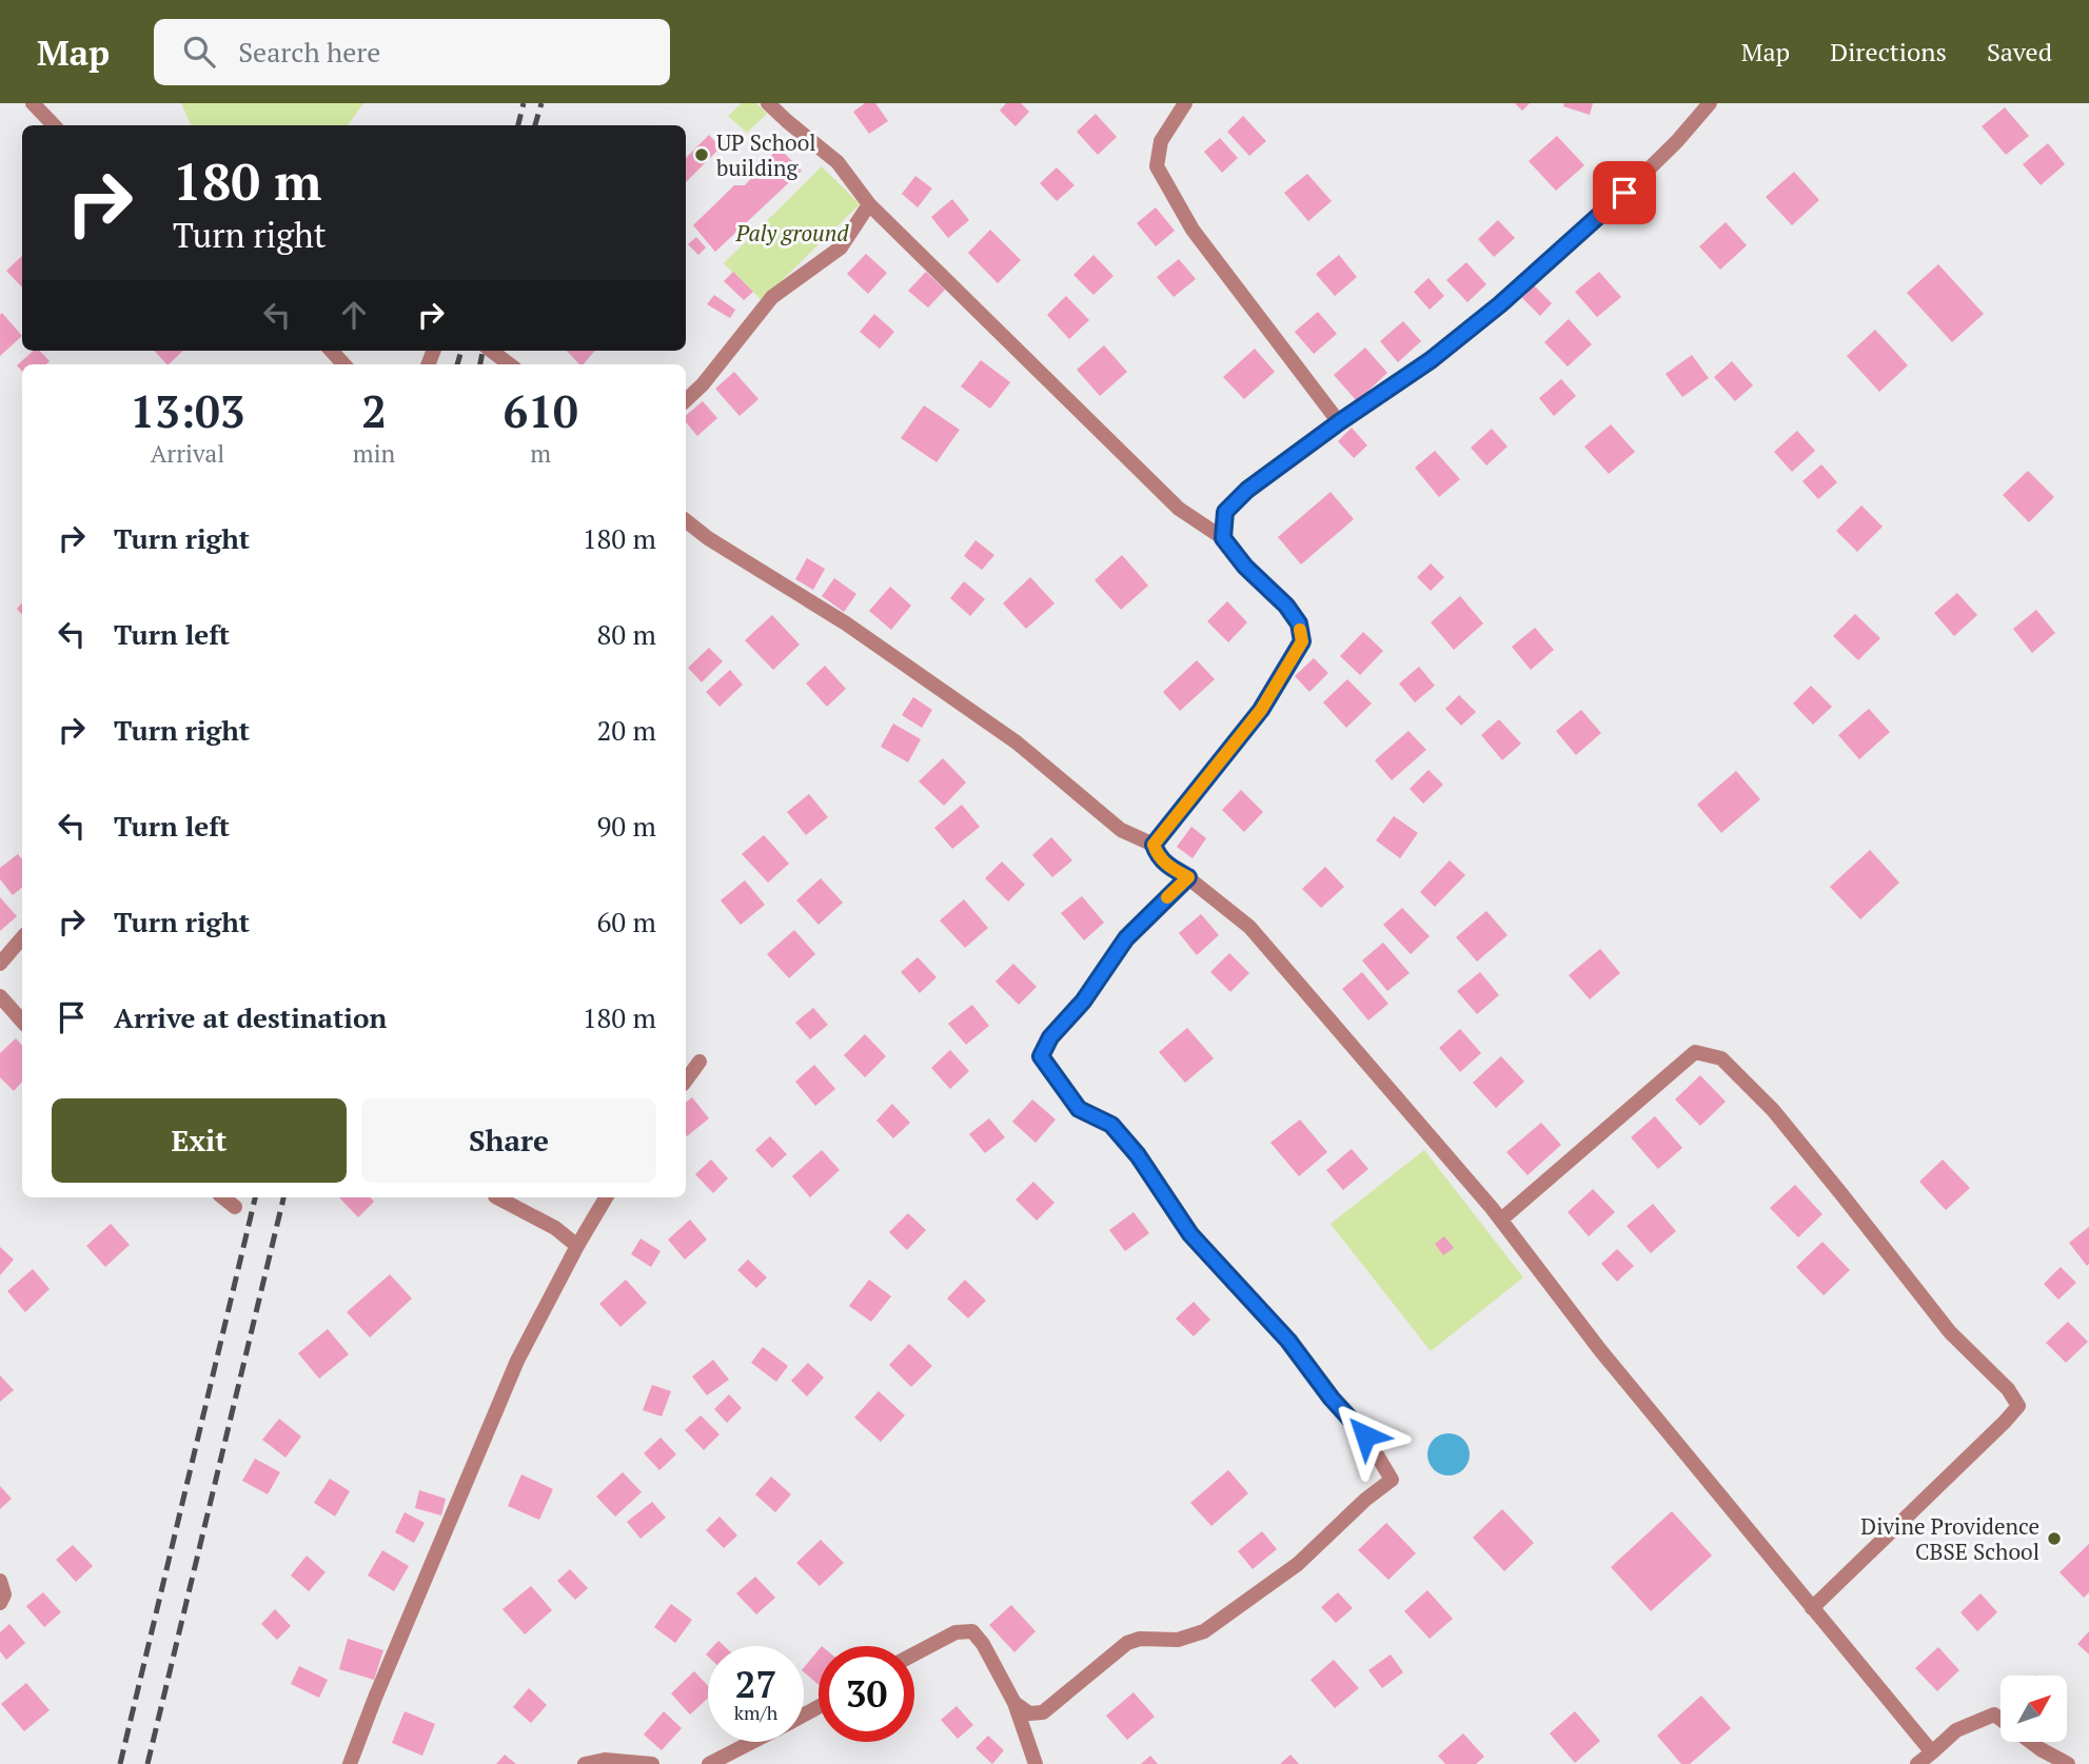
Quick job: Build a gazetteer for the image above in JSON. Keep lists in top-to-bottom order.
{
  "parks": ["Paly ground"],
  "places": ["UP School building", "Divine Providence CBSE School"],
  "north": "top right",
  "page": {
    "header": "Map",
    "search": "Search here",
    "nav": ["Map", "Directions", "Saved"],
    "turn": ["180 m", "Turn right"],
    "eta": [
      "13:03",
      "Arrival",
      "2",
      "min",
      "610",
      "m"
    ],
    "list": [
      {
        "name": "Turn right",
        "value": "180 m"
      },
      {
        "name": "Turn left",
        "value": "80 m"
      },
      {
        "name": "Turn right",
        "value": "20 m"
      },
      {
        "name": "Turn left",
        "value": "90 m"
      },
      {
        "name": "Turn right",
        "value": "60 m"
      },
      {
        "name": "Arrive at destination",
        "value": "180 m"
      }
    ],
    "buttons": ["Exit", "Share"],
    "speed": "27 km/h",
    "limit": "30"
  }
}
